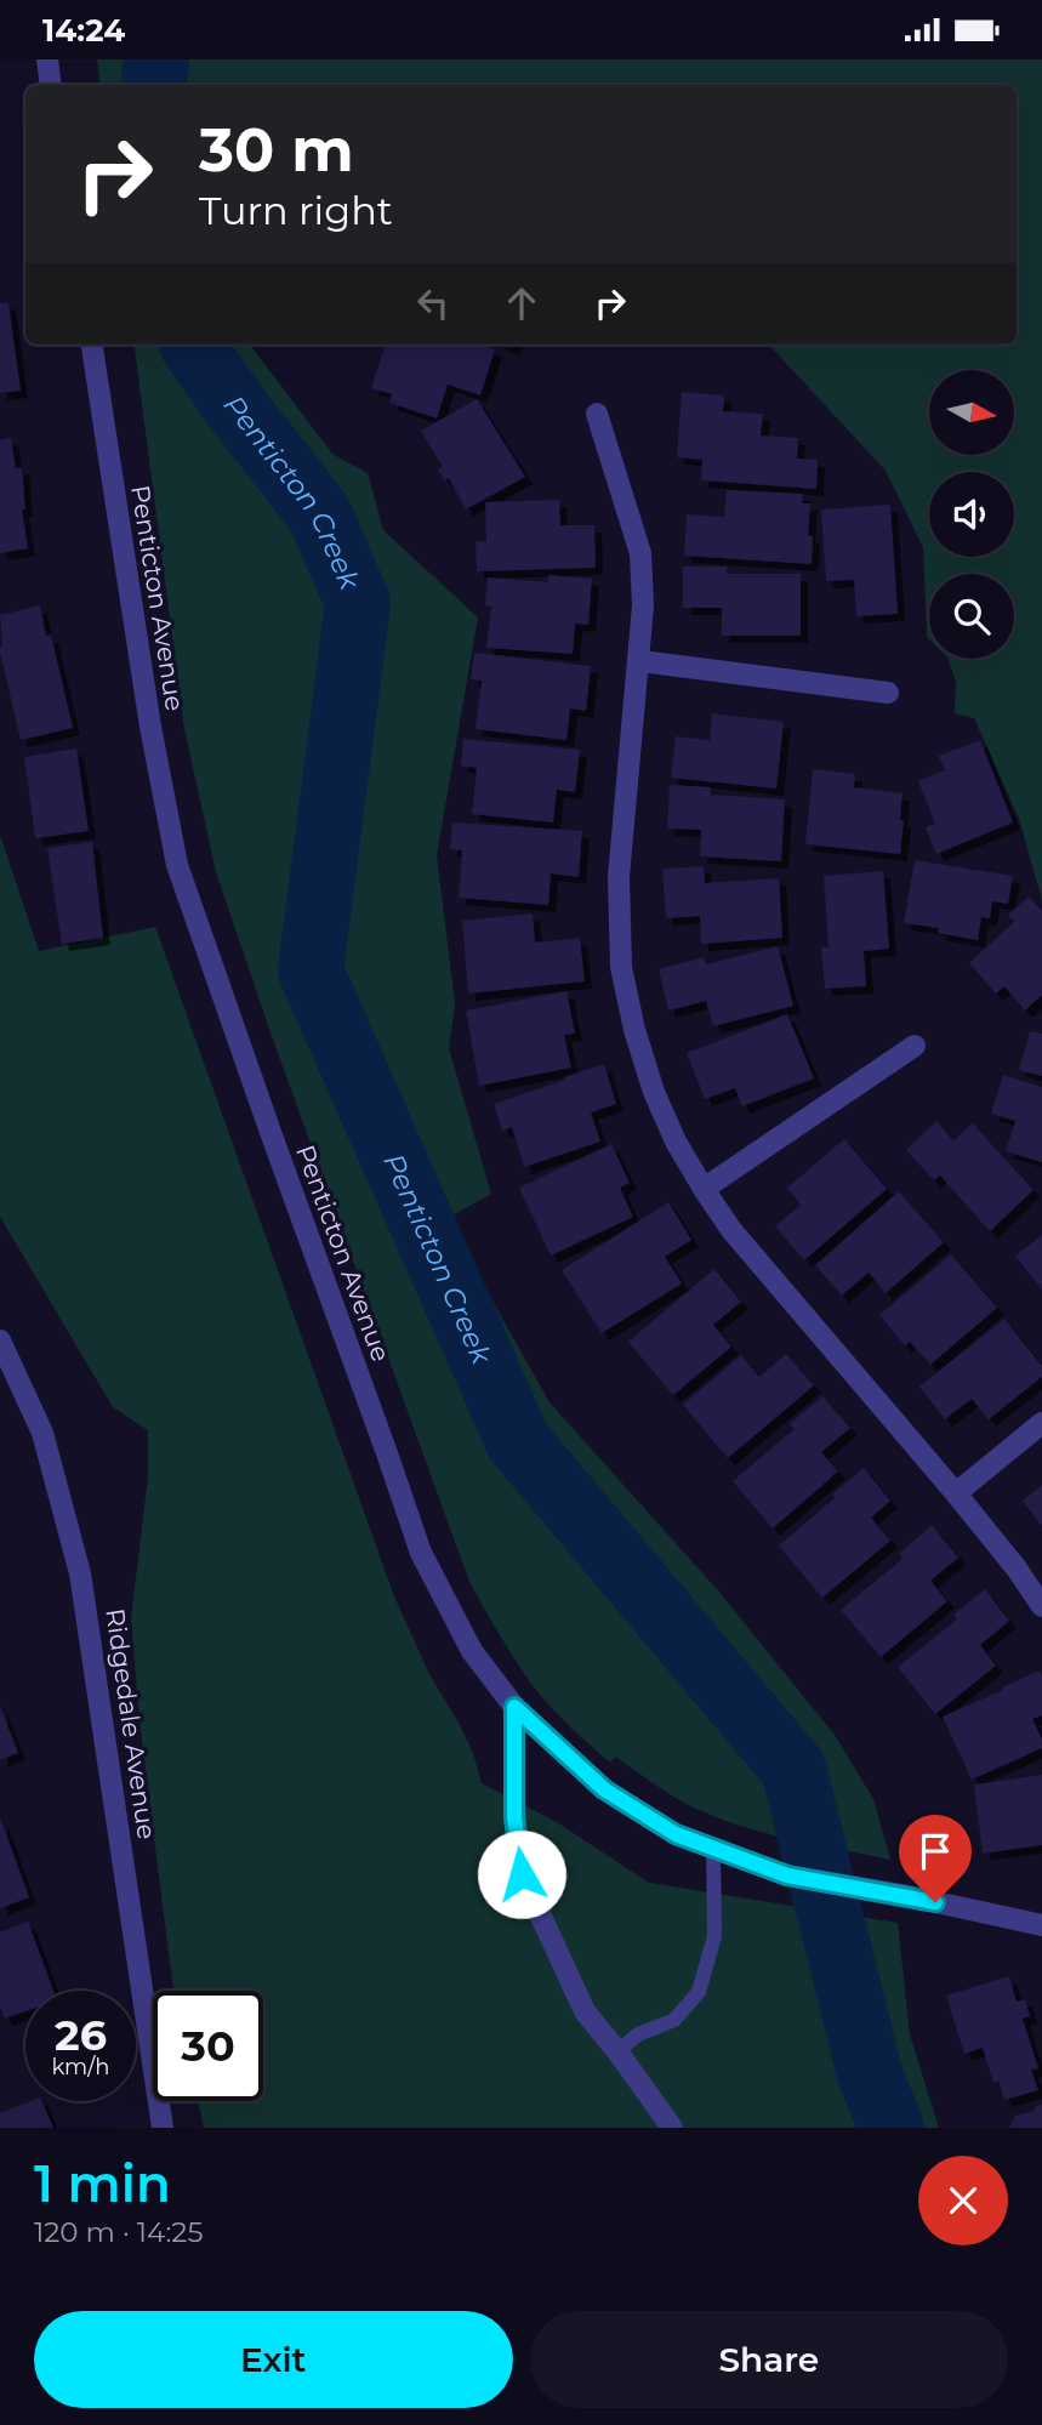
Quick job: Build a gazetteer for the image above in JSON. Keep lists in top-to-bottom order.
{
  "streets": {
    "street": ["Penticton Avenue", "Ridgedale Avenue"]
  },
  "water": ["Penticton Creek"],
  "north": "right",
  "page": {
    "status": "14:24",
    "turn": ["30 m", "Turn right"],
    "speed": "26 km/h",
    "limit": "30",
    "heading": ["1 min", "120 m · 14:25"],
    "buttons": ["Exit", "Share"]
  }
}
